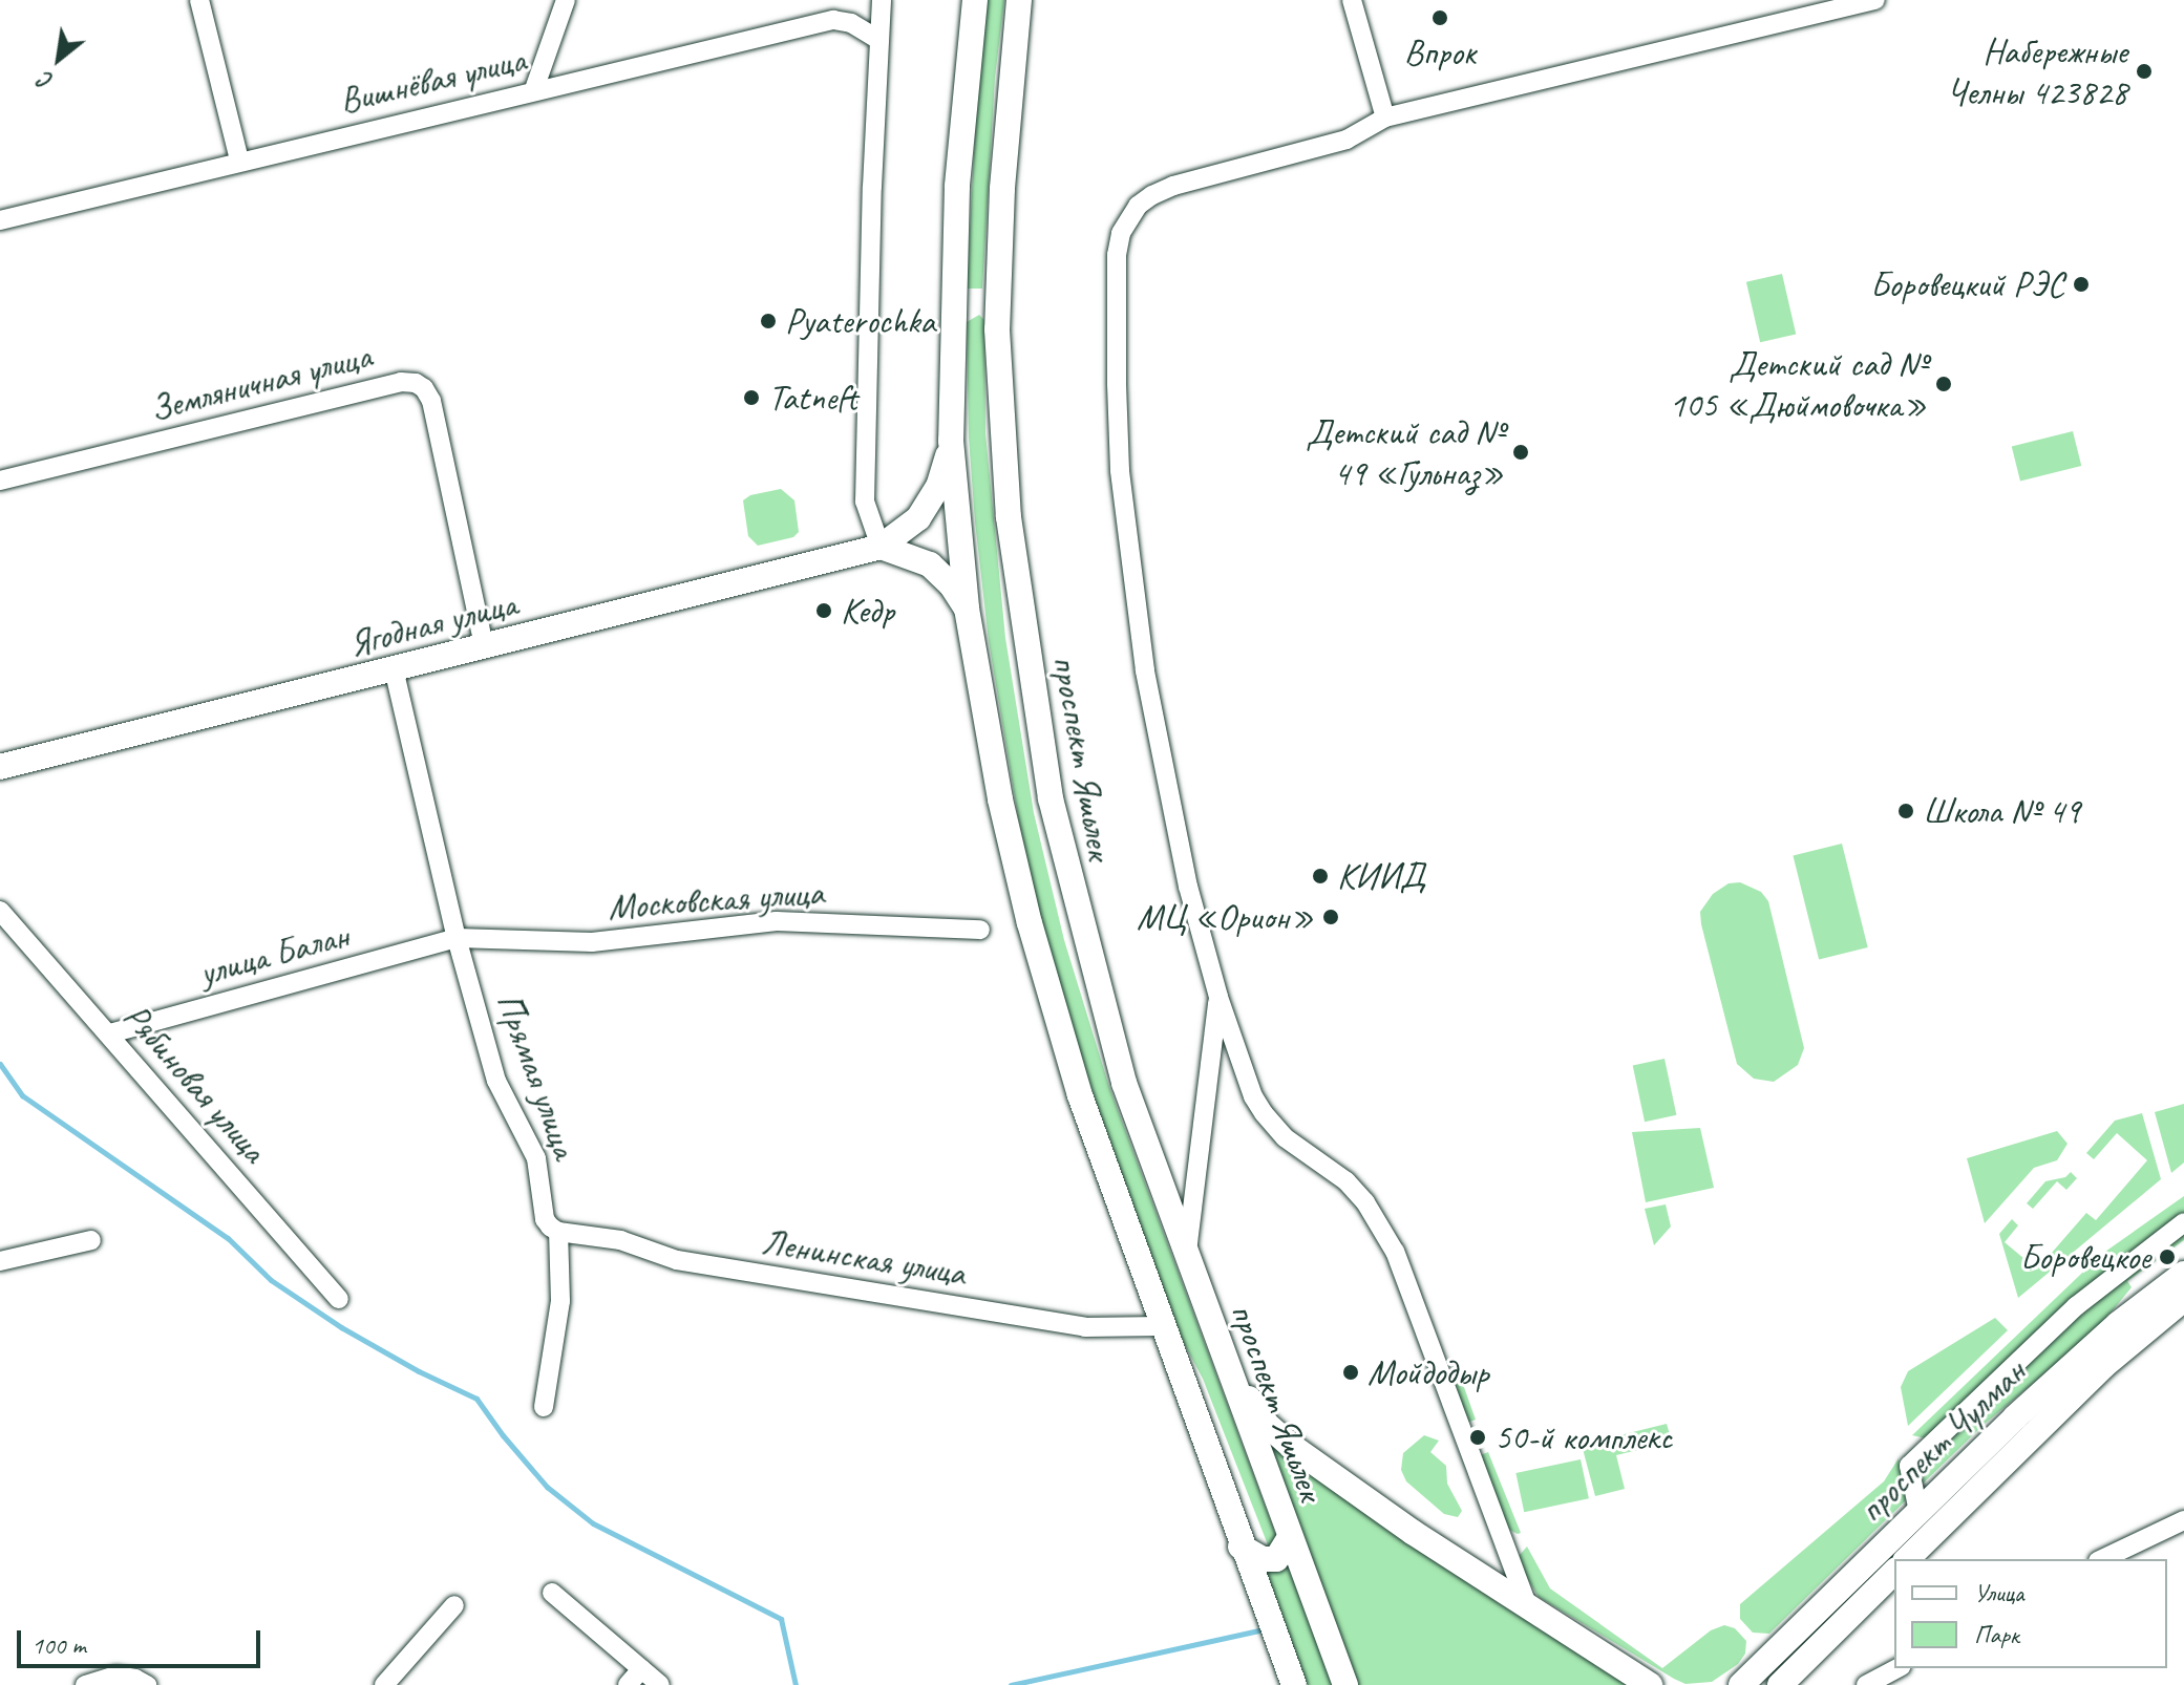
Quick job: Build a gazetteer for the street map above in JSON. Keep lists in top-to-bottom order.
{
  "streets": {
    "main road": ["Ягодная улица", "проспект Яшьлек", "проспект Чулман"],
    "street": [
      "Вишнёвая улица",
      "Земляничная улица",
      "Московская улица",
      "улица Балан",
      "Прямая улица",
      "Рябиновая улица",
      "Ленинская улица"
    ]
  },
  "crossings": [
    ["Земляничная улица", "Ягодная улица"],
    ["Ягодная улица", "Прямая улица"],
    ["Московская улица", "улица Балан"],
    ["Московская улица", "Прямая улица"],
    ["улица Балан", "Прямая улица"],
    ["улица Балан", "Рябиновая улица"],
    ["Прямая улица", "Ленинская улица"]
  ],
  "places": [
    "Впрок",
    "Набережные Челны 423828",
    "Боровецкий РЭС",
    "Pyaterochka",
    "Детский сад № 105 «Дюймовочка»",
    "Tatneft",
    "Детский сад № 49 «Гульназ»",
    "Кедр",
    "Школа № 49",
    "КИИД",
    "МЦ «Орион»",
    "Боровецкое",
    "Мойдодыр",
    "50-й комплекс"
  ],
  "legend": ["Улица", "Парк"],
  "scale_bar": "100 m",
  "north": "bottom left"
}
